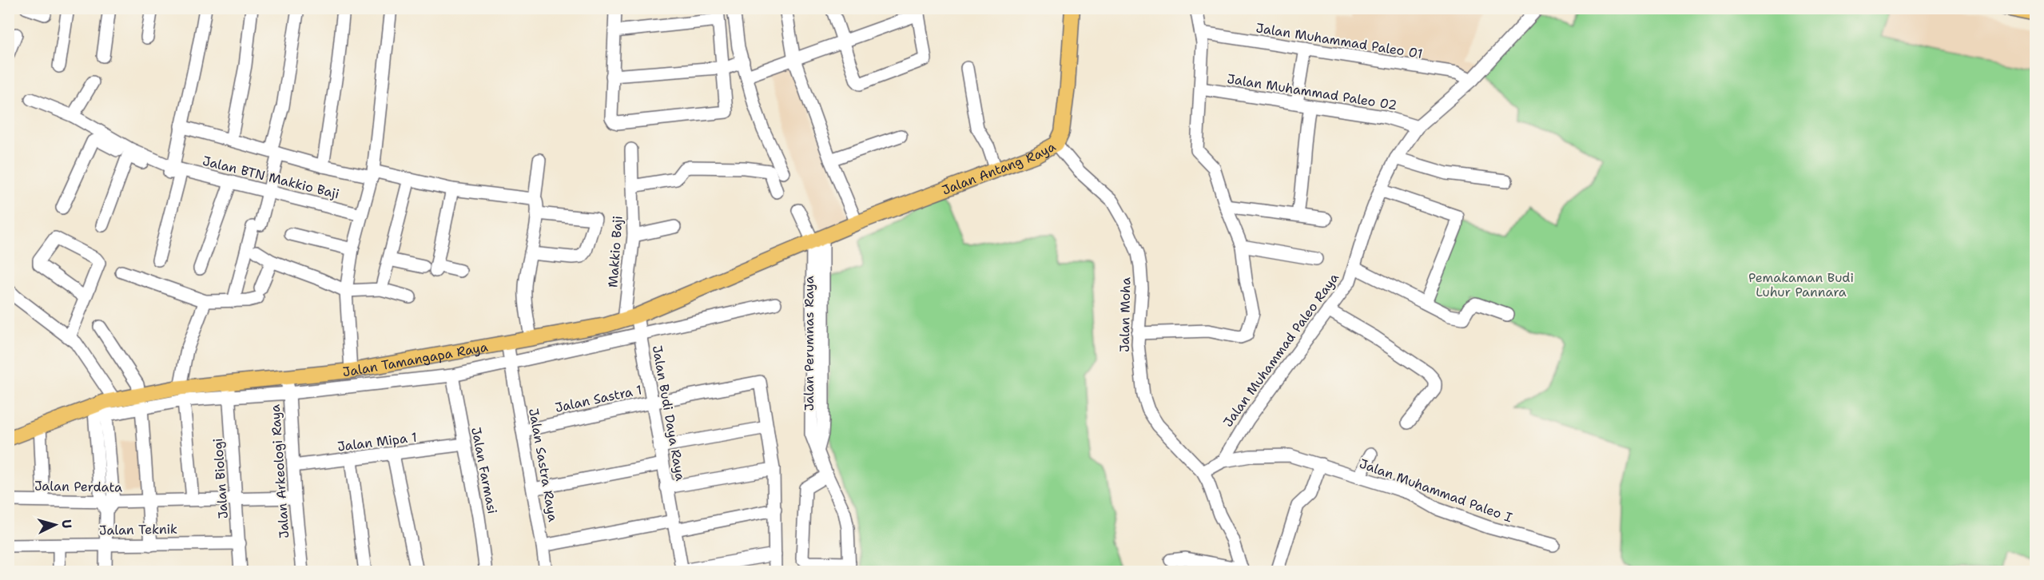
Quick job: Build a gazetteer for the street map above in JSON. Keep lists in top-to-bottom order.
{
  "streets": {
    "main road": ["Jalan Antang Raya", "Jalan Tamangapa Raya"],
    "street": [
      "Jalan Muhammad Paleo 01",
      "Jalan Muhammad Paleo 02",
      "Jalan BTN Makkio Baji",
      "Makkio Baji",
      "Jalan Moha",
      "Jalan Perumnas Raya",
      "Jalan Muhammad Paleo Raya",
      "Jalan Sastra 1",
      "Jalan Budi Daya Raya",
      "Jalan Mipa 1",
      "Jalan Sastra Raya",
      "Jalan Farmasi",
      "Jalan Arkeologi Raya",
      "Jalan Biologi",
      "Jalan Perdata",
      "Jalan Muhammad Paleo I",
      "Jalan Teknik"
    ]
  },
  "crossings": [
    ["Jalan Muhammad Paleo 01", "Jalan Muhammad Paleo Raya"],
    ["Jalan Muhammad Paleo 02", "Jalan Muhammad Paleo Raya"],
    ["Jalan Antang Raya", "Jalan Moha"],
    ["Jalan Antang Raya", "Jalan Perumnas Raya"],
    ["Jalan Antang Raya", "Jalan Tamangapa Raya"],
    ["Makkio Baji", "Jalan Tamangapa Raya"],
    ["Makkio Baji", "Jalan Budi Daya Raya"],
    ["Jalan Perumnas Raya", "Jalan Tamangapa Raya"],
    ["Jalan Muhammad Paleo Raya", "Jalan Muhammad Paleo I"],
    ["Jalan Tamangapa Raya", "Jalan Sastra Raya"],
    ["Jalan Tamangapa Raya", "Jalan Arkeologi Raya"],
    ["Jalan Tamangapa Raya", "Jalan Biologi"],
    ["Jalan Sastra 1", "Jalan Budi Daya Raya"],
    ["Jalan Sastra 1", "Jalan Sastra Raya"],
    ["Jalan Budi Daya Raya", "Jalan Sastra Raya"],
    ["Jalan Mipa 1", "Jalan Farmasi"],
    ["Jalan Mipa 1", "Jalan Arkeologi Raya"],
    ["Jalan Arkeologi Raya", "Jalan Biologi"],
    ["Jalan Arkeologi Raya", "Jalan Perdata"],
    ["Jalan Biologi", "Jalan Perdata"],
    ["Jalan Biologi", "Jalan Teknik"]
  ],
  "parks": ["Pemakaman Budi Luhur Pannara"],
  "north": "right"
}
